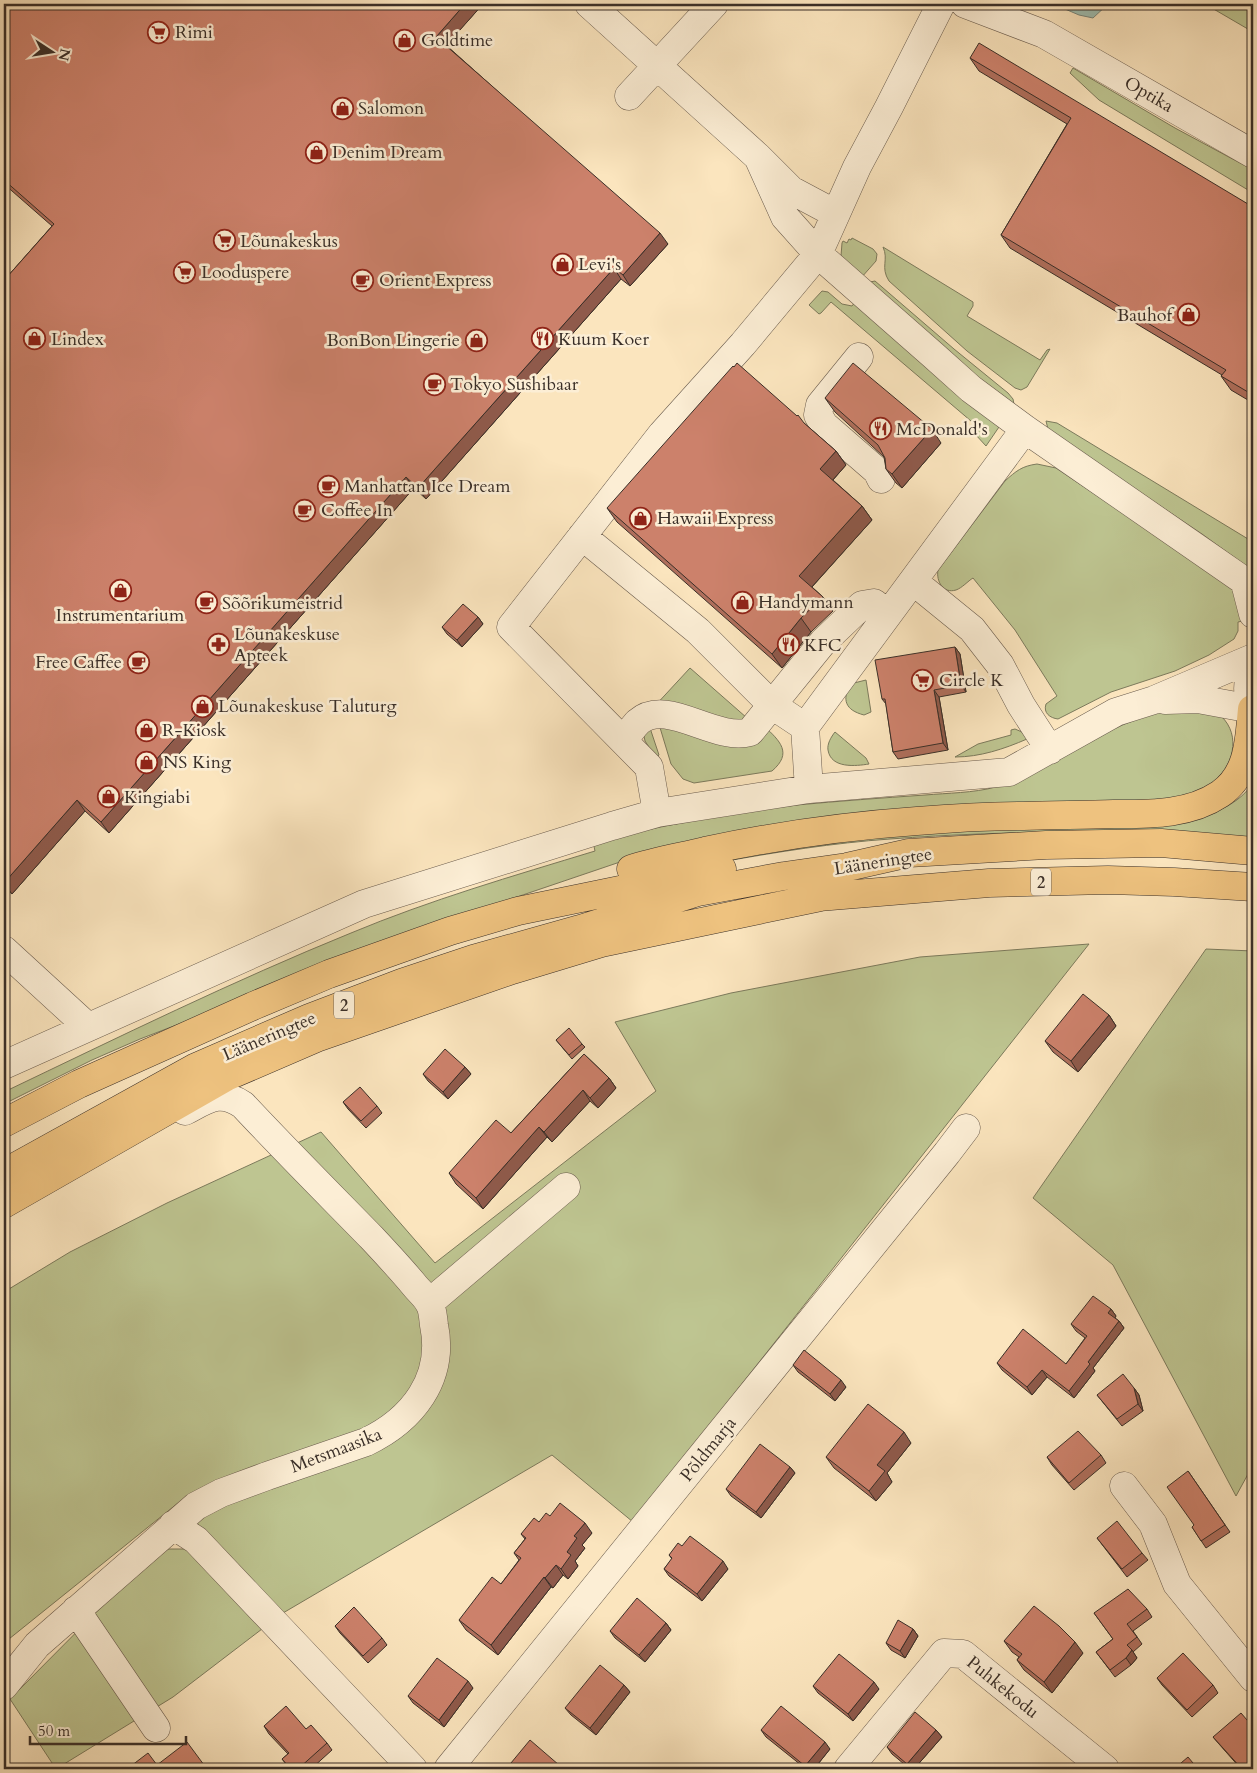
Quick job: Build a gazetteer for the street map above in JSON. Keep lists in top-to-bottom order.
{
  "streets": {
    "highway": ["Lääneringtee", "2"],
    "street": [
      "Optika",
      "Põldmarja",
      "Metsmaasika",
      "Puhkekodu"
    ]
  },
  "places": {
    "supermarket": [
      "Rimi",
      "Lõunakeskus",
      "Looduspere",
      "Circle K"
    ],
    "shop": [
      "Goldtime",
      "Salomon",
      "Denim Dream",
      "Levi's",
      "Bauhof",
      "Lindex",
      "BonBon Lingerie",
      "Hawaii Express",
      "Instrumentarium",
      "Handymann",
      "Lõunakeskuse Taluturg",
      "R-Kiosk",
      "NS King",
      "Kingiabi"
    ],
    "cafe": [
      "Orient Express",
      "Tokyo Sushibaar",
      "Manhattan Ice Dream",
      "Coffee In",
      "Sõõrikumeistrid",
      "Free Caffee"
    ],
    "restaurant": ["Kuum Koer", "McDonald's", "KFC"],
    "pharmacy": ["Lõunakeskuse Apteek"]
  },
  "scale_bar": "50 m",
  "north": "right"
}
